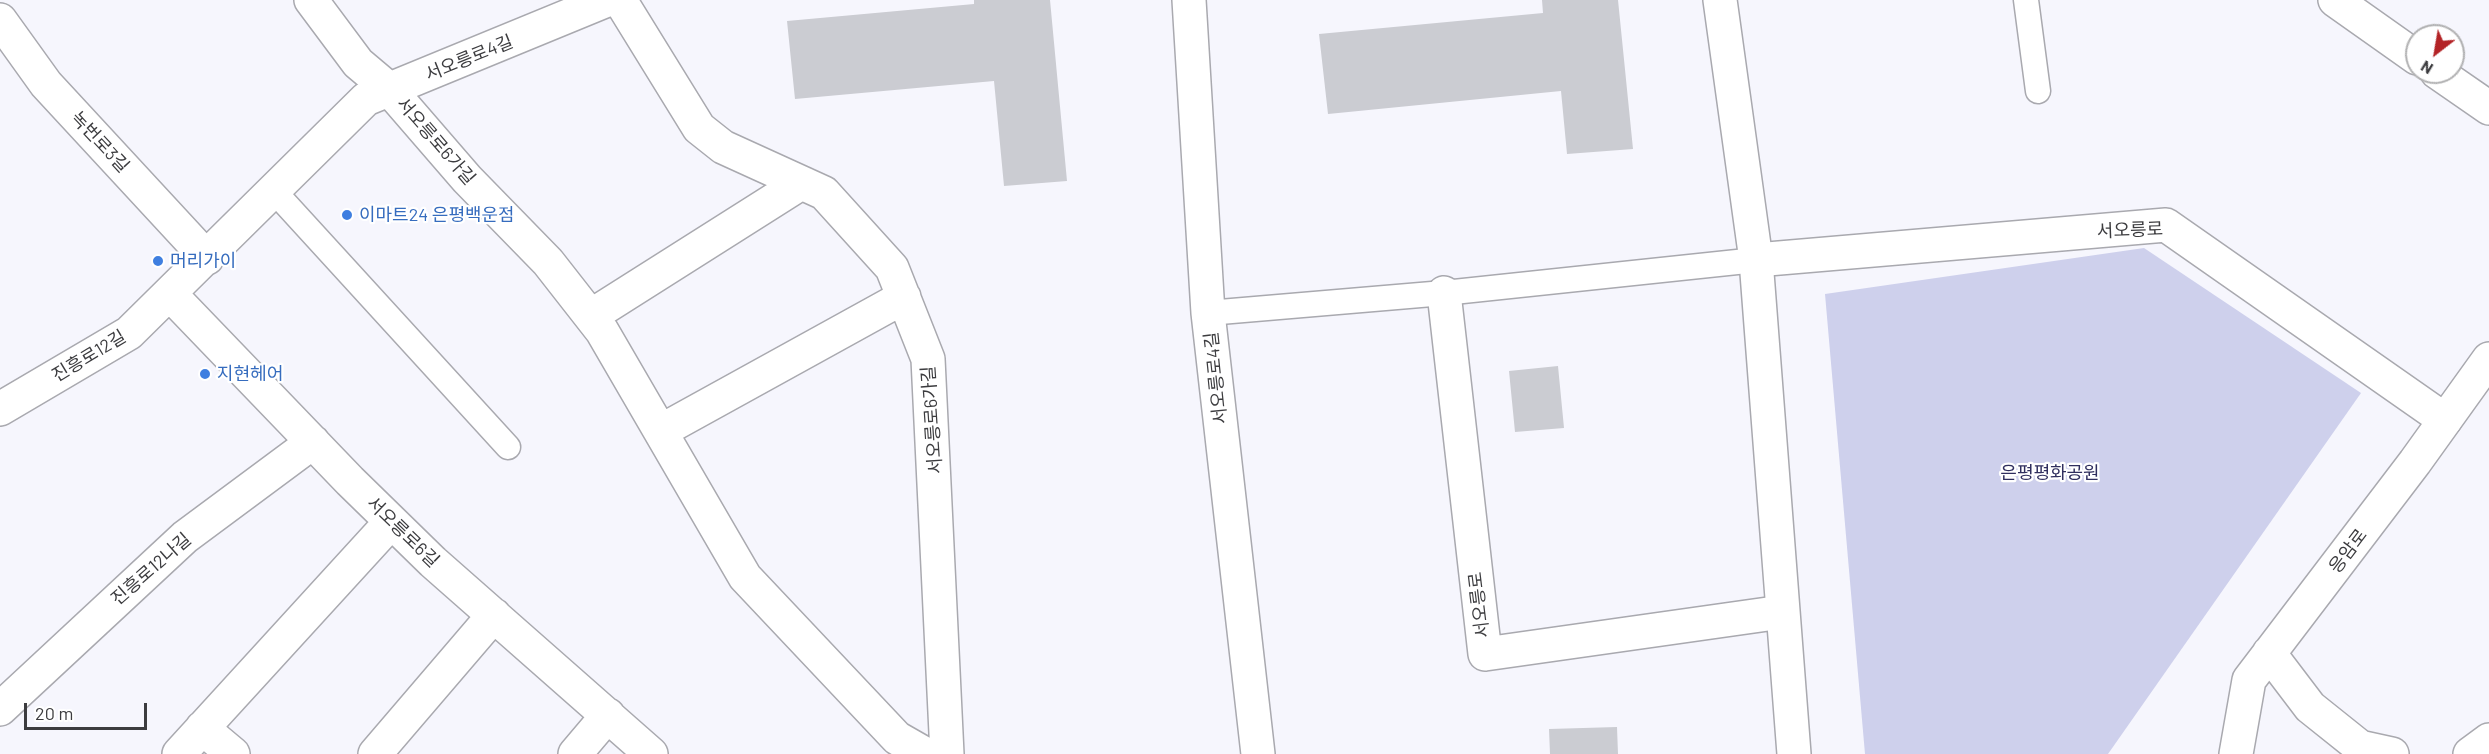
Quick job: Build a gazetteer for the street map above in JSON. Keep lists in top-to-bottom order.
{
  "streets": {
    "street": [
      "서오릉로4길",
      "서오릉로6가길",
      "녹번로3길",
      "서오릉로",
      "진흥로12길",
      "서오릉로6길",
      "응암로",
      "진흥로12나길"
    ]
  },
  "crossings": [
    ["서오릉로4길", "서오릉로6가길"],
    ["서오릉로4길", "녹번로3길"],
    ["서오릉로4길", "서오릉로"],
    ["서오릉로4길", "진흥로12길"],
    ["서오릉로4길", "서오릉로6길"],
    ["서오릉로", "응암로"],
    ["진흥로12길", "서오릉로6길"],
    ["서오릉로6길", "진흥로12나길"]
  ],
  "parks": ["은평평화공원"],
  "places": ["이마트24 은평백운점", "머리가이", "지현헤어"],
  "scale_bar": "20 m",
  "north": "bottom left"
}
